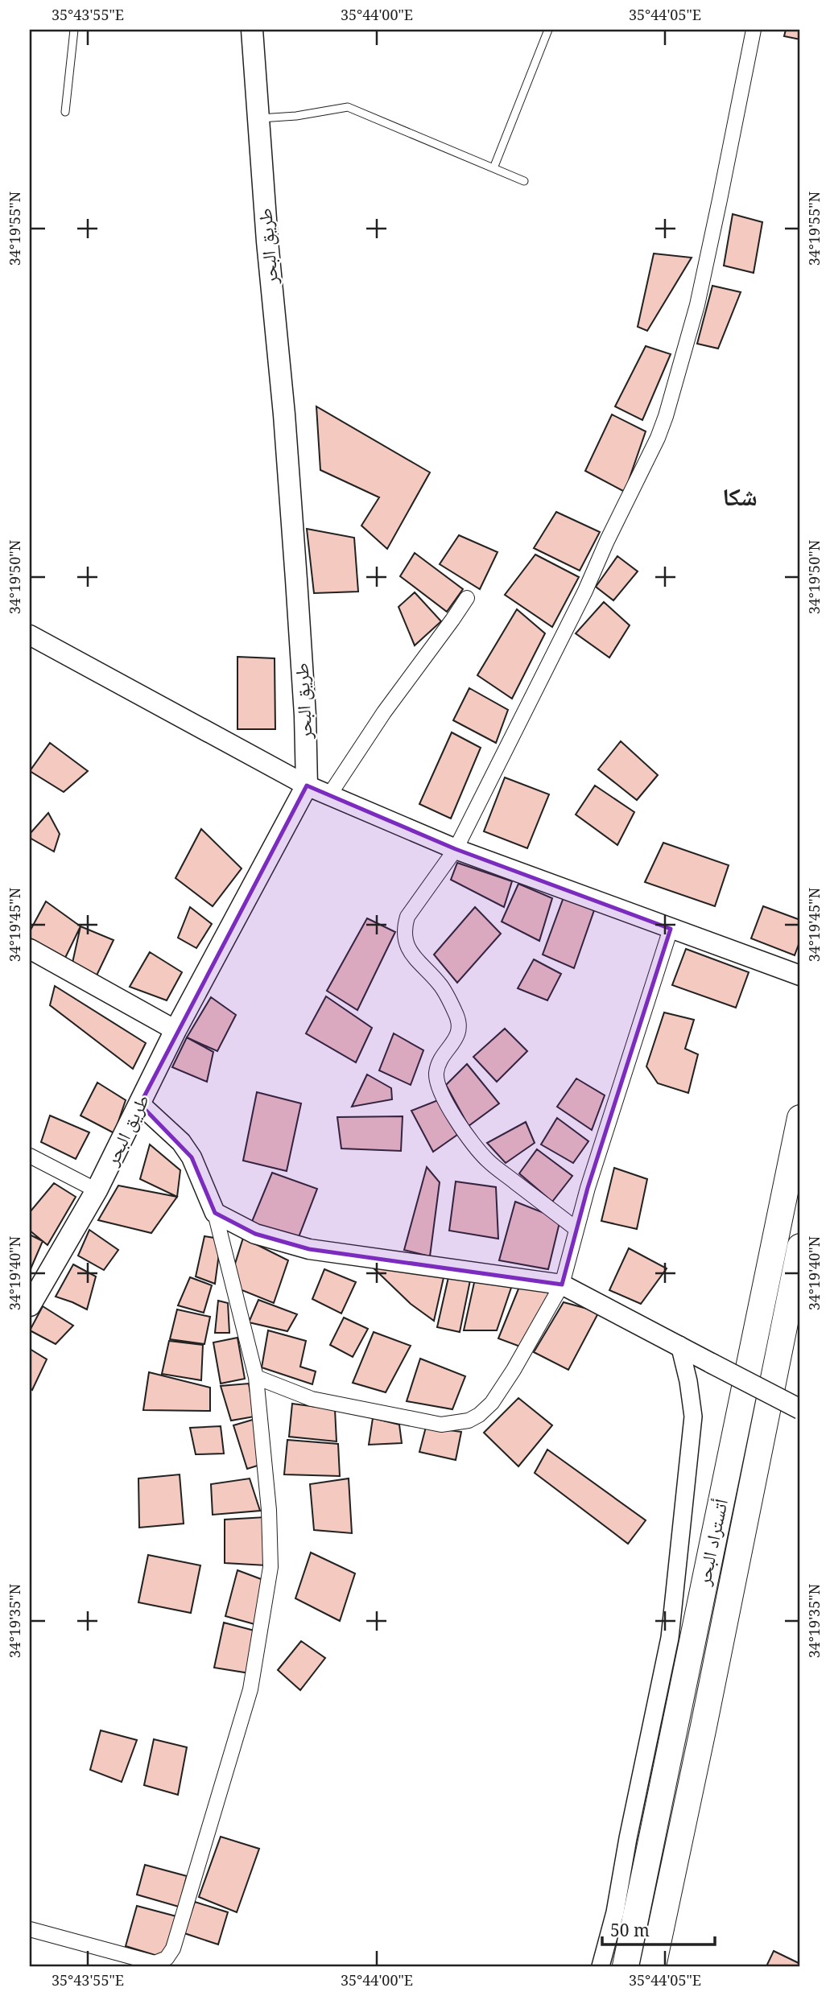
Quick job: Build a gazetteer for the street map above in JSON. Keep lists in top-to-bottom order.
{
  "streets": {
    "highway": ["أتستراد البحر"],
    "main road": ["طريق البحر"]
  },
  "districts": ["شكا"],
  "scale_bar": "50 m",
  "coordinates": [
    "35°43'55\"E",
    "35°44'00\"E",
    "35°44'05\"E",
    "34°19'55\"N",
    "34°19'50\"N",
    "34°19'45\"N",
    "34°19'40\"N",
    "34°19'35\"N"
  ]
}
